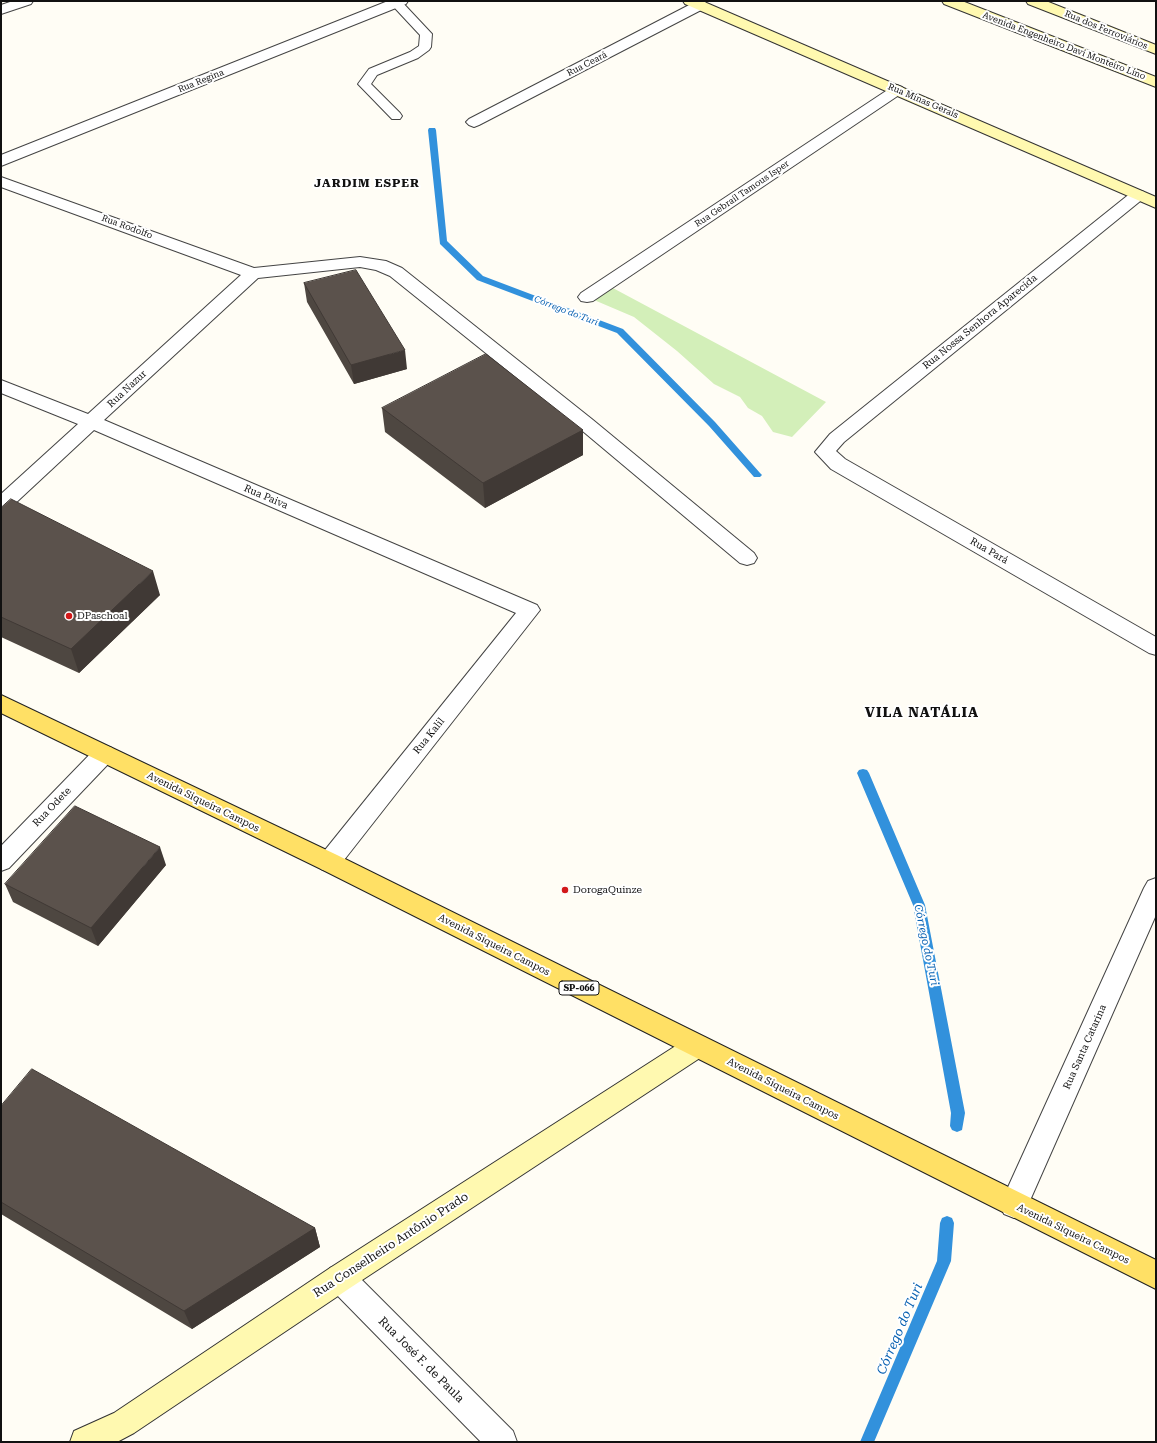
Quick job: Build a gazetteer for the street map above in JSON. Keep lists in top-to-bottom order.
{
  "streets": {
    "main road": ["Avenida Siqueira Campos", "SP-066"],
    "street": [
      "Rua dos Ferroviários",
      "Avenida Engenheiro Davi Monteiro Lino",
      "Rua Ceará",
      "Rua Regina",
      "Rua Minas Gerais",
      "Rua Gebrail Tamous Isper",
      "Rua Rodolfo",
      "Rua Nossa Senhora Aparecida",
      "Rua Nazur",
      "Rua Paiva",
      "Rua Pará",
      "Rua Kalil",
      "Rua Odete",
      "Rua Santa Catarina",
      "Rua Conselheiro Antônio Prado",
      "Rua José F. de Paula"
    ]
  },
  "crossings": [
    ["Rua Ceará", "Rua Minas Gerais"],
    ["Rua Minas Gerais", "Rua Gebrail Tamous Isper"],
    ["Rua Minas Gerais", "Rua Nossa Senhora Aparecida"],
    ["Rua Rodolfo", "Rua Nazur"],
    ["Rua Nossa Senhora Aparecida", "Rua Pará"],
    ["Rua Nazur", "Rua Paiva"],
    ["Rua Paiva", "Rua Kalil"],
    ["Rua Kalil", "Avenida Siqueira Campos"],
    ["Avenida Siqueira Campos", "Rua Odete"],
    ["Avenida Siqueira Campos", "Rua Santa Catarina"],
    ["Avenida Siqueira Campos", "Rua Conselheiro Antônio Prado"],
    ["Rua Conselheiro Antônio Prado", "Rua José F. de Paula"]
  ],
  "districts": ["JARDIM ESPER", "VILA NATÁLIA"],
  "water": ["Córrego do Turi"],
  "places": ["DPaschoal", "DorogaQuinze"]
}
